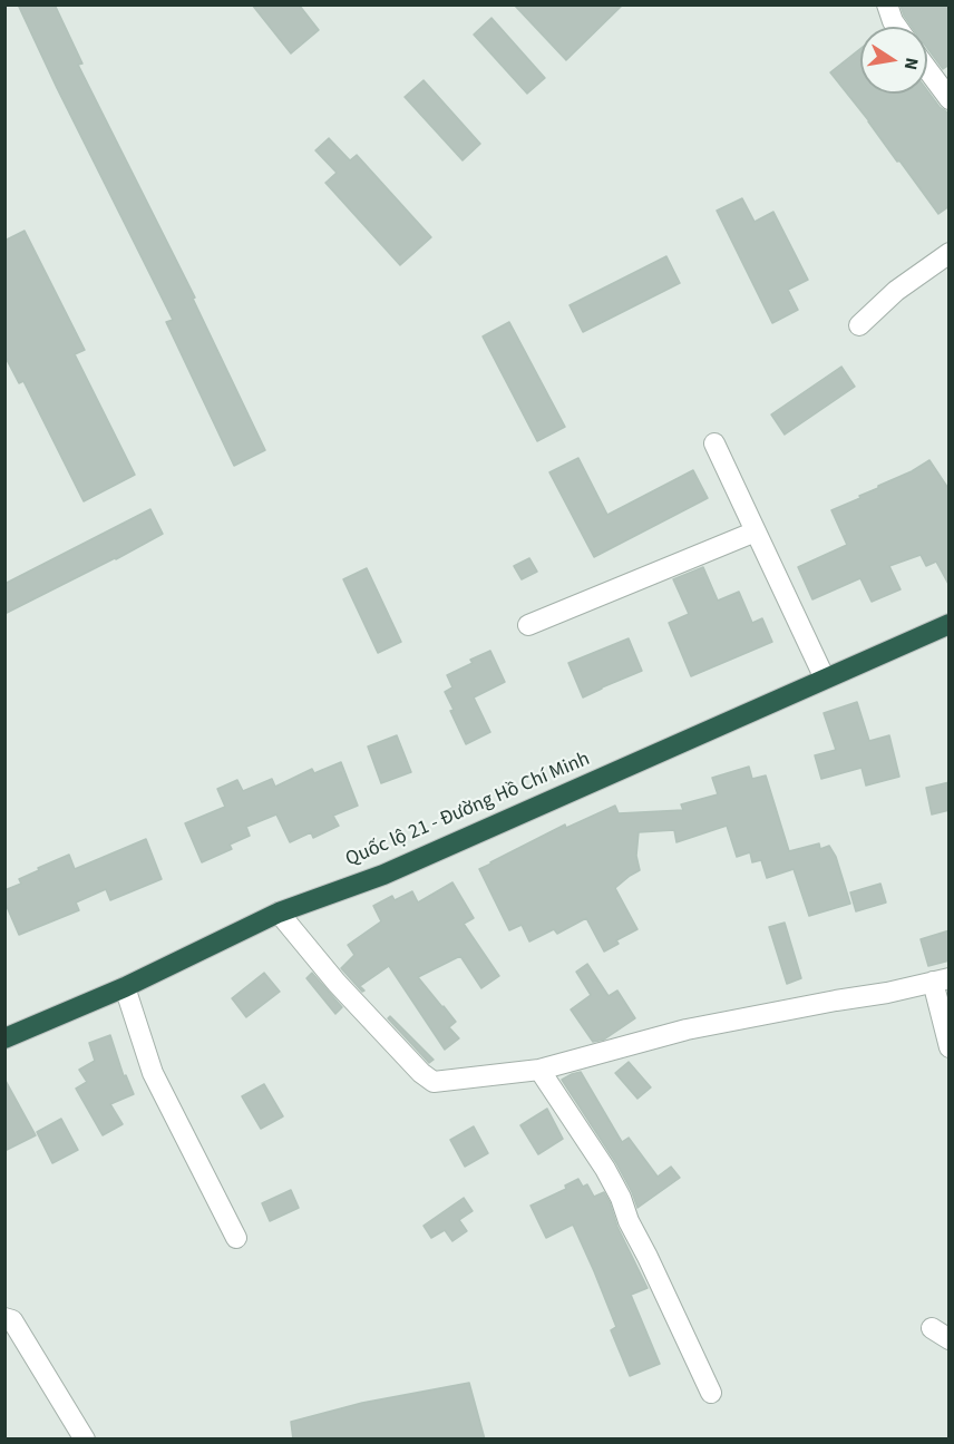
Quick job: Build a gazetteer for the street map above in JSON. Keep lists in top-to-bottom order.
{
  "streets": {
    "highway": ["Quốc lộ 21 - Đường Hồ Chí Minh"]
  },
  "north": "right"
}
